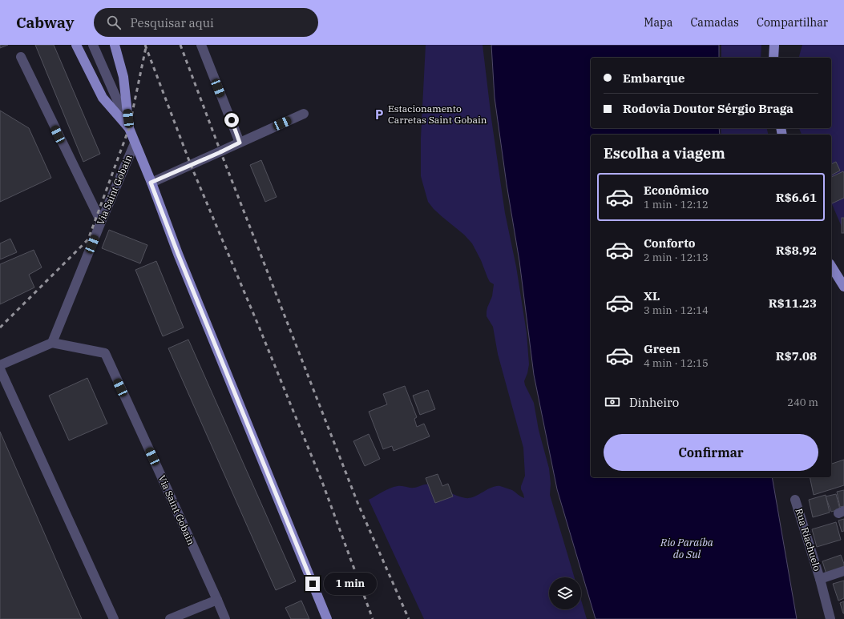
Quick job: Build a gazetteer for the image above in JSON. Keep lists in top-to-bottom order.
{
  "streets": {
    "street": ["Via Saint Gobain", "Rua Riachuelo"]
  },
  "water": ["Rio Paraíba do Sul"],
  "places": {
    "parking": ["Estacionamento Carretas Saint Gobain"]
  },
  "page": {
    "header": "Cabway",
    "search": "Pesquisar aqui",
    "nav": ["Mapa", "Camadas", "Compartilhar"],
    "banner": ["Embarque", "Rodovia Doutor Sérgio Braga"],
    "heading": "Escolha a viagem",
    "list": [
      {
        "name": "Econômico",
        "note": "1 min · 12:12",
        "value": "R$6.61"
      },
      {
        "name": "Conforto",
        "note": "2 min · 12:13",
        "value": "R$8.92"
      },
      {
        "name": "XL",
        "note": "3 min · 12:14",
        "value": "R$11.23"
      },
      {
        "name": "Green",
        "note": "4 min · 12:15",
        "value": "R$7.08"
      }
    ],
    "pay": ["Dinheiro", "240 m"],
    "buttons": "Confirmar",
    "bubble": "1 min"
  }
}
